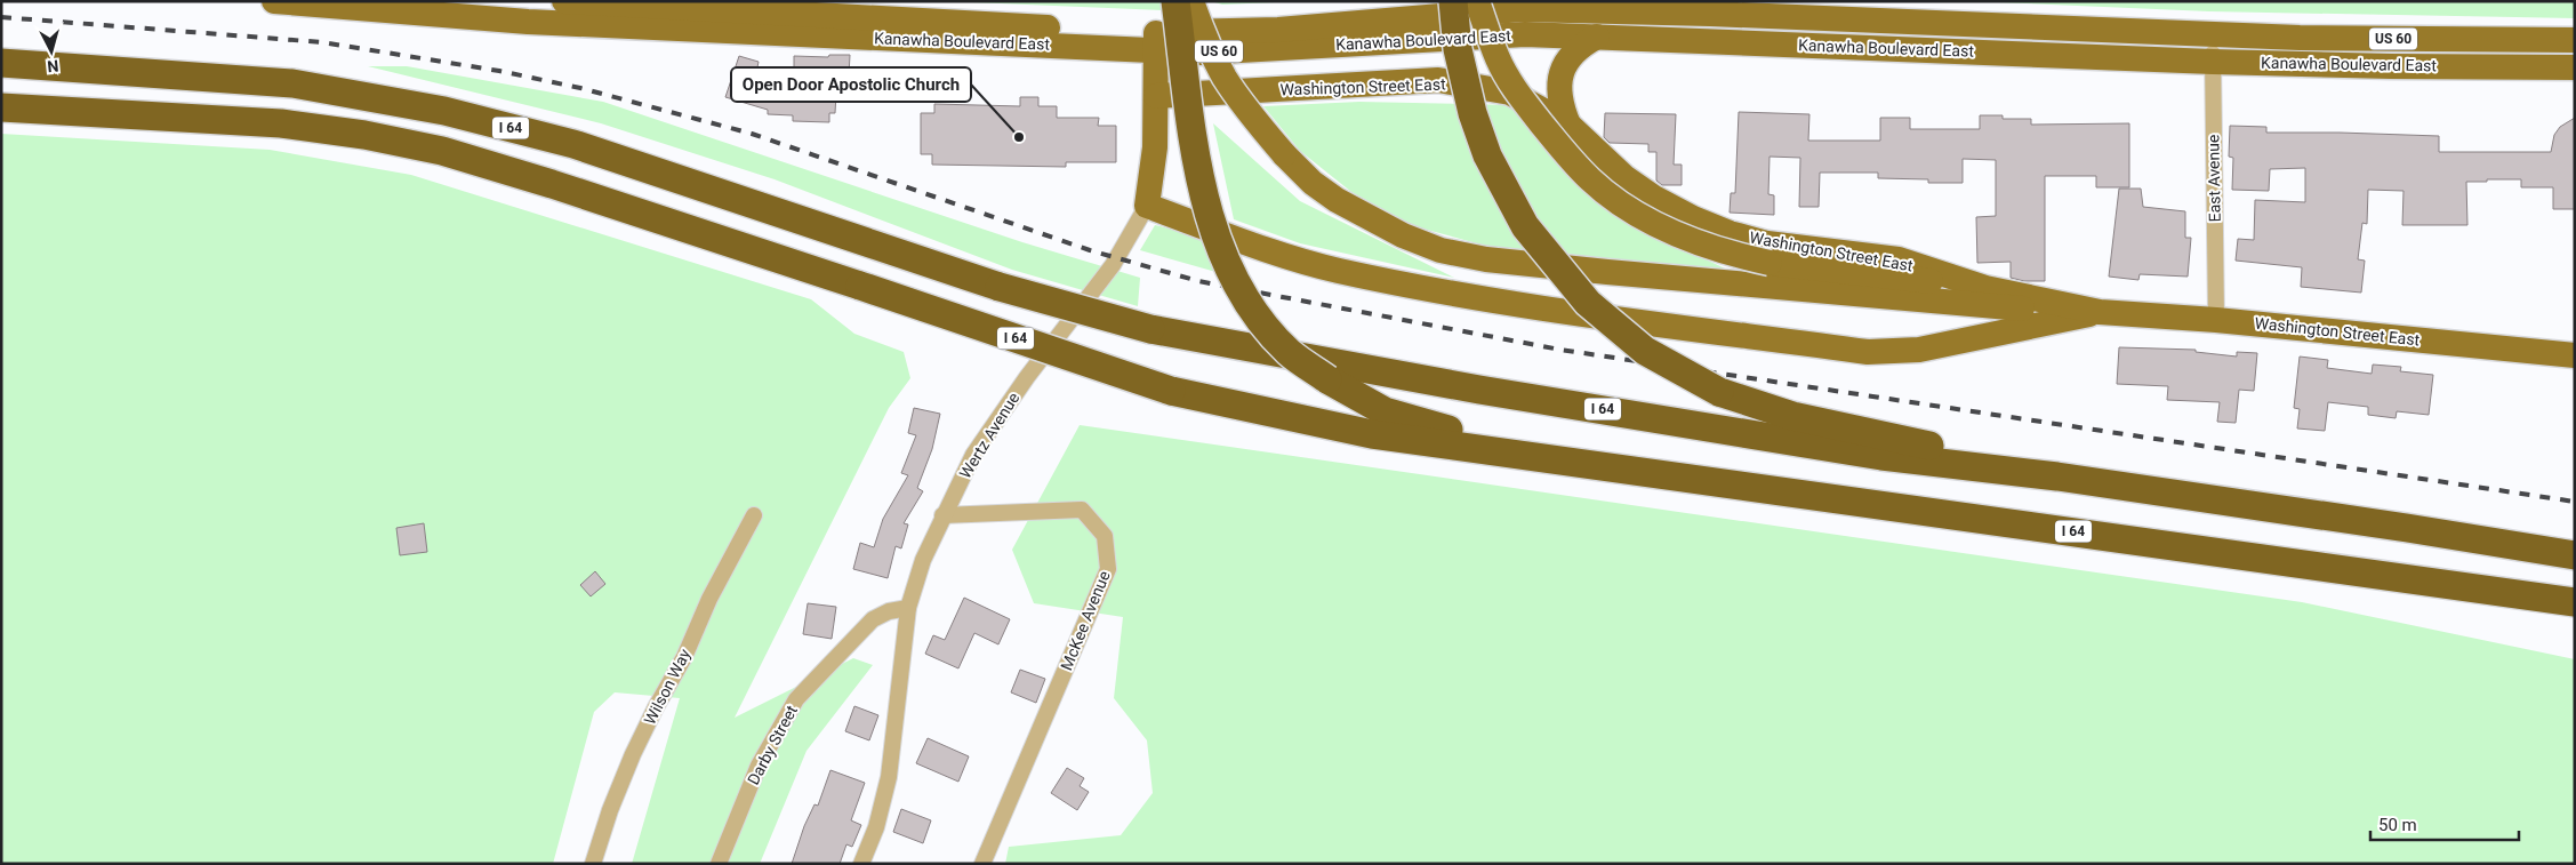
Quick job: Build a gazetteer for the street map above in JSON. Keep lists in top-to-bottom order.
{
  "streets": {
    "highway": ["I 64"],
    "main road": [
      "US 60",
      "Kanawha Boulevard East",
      "Washington Street East",
      "Wertz Avenue"
    ],
    "street": [
      "East Avenue",
      "McKee Avenue",
      "Wilson Way",
      "Darby Street"
    ]
  },
  "crossings": [
    ["Kanawha Boulevard East", "East Avenue"],
    ["Kanawha Boulevard East", "Wertz Avenue"],
    ["Washington Street East", "East Avenue"],
    ["Washington Street East", "Wertz Avenue"],
    ["Wertz Avenue", "McKee Avenue"],
    ["Wertz Avenue", "Darby Street"]
  ],
  "places": ["Open Door Apostolic Church"],
  "scale_bar": "50 m",
  "north": "bottom"
}
